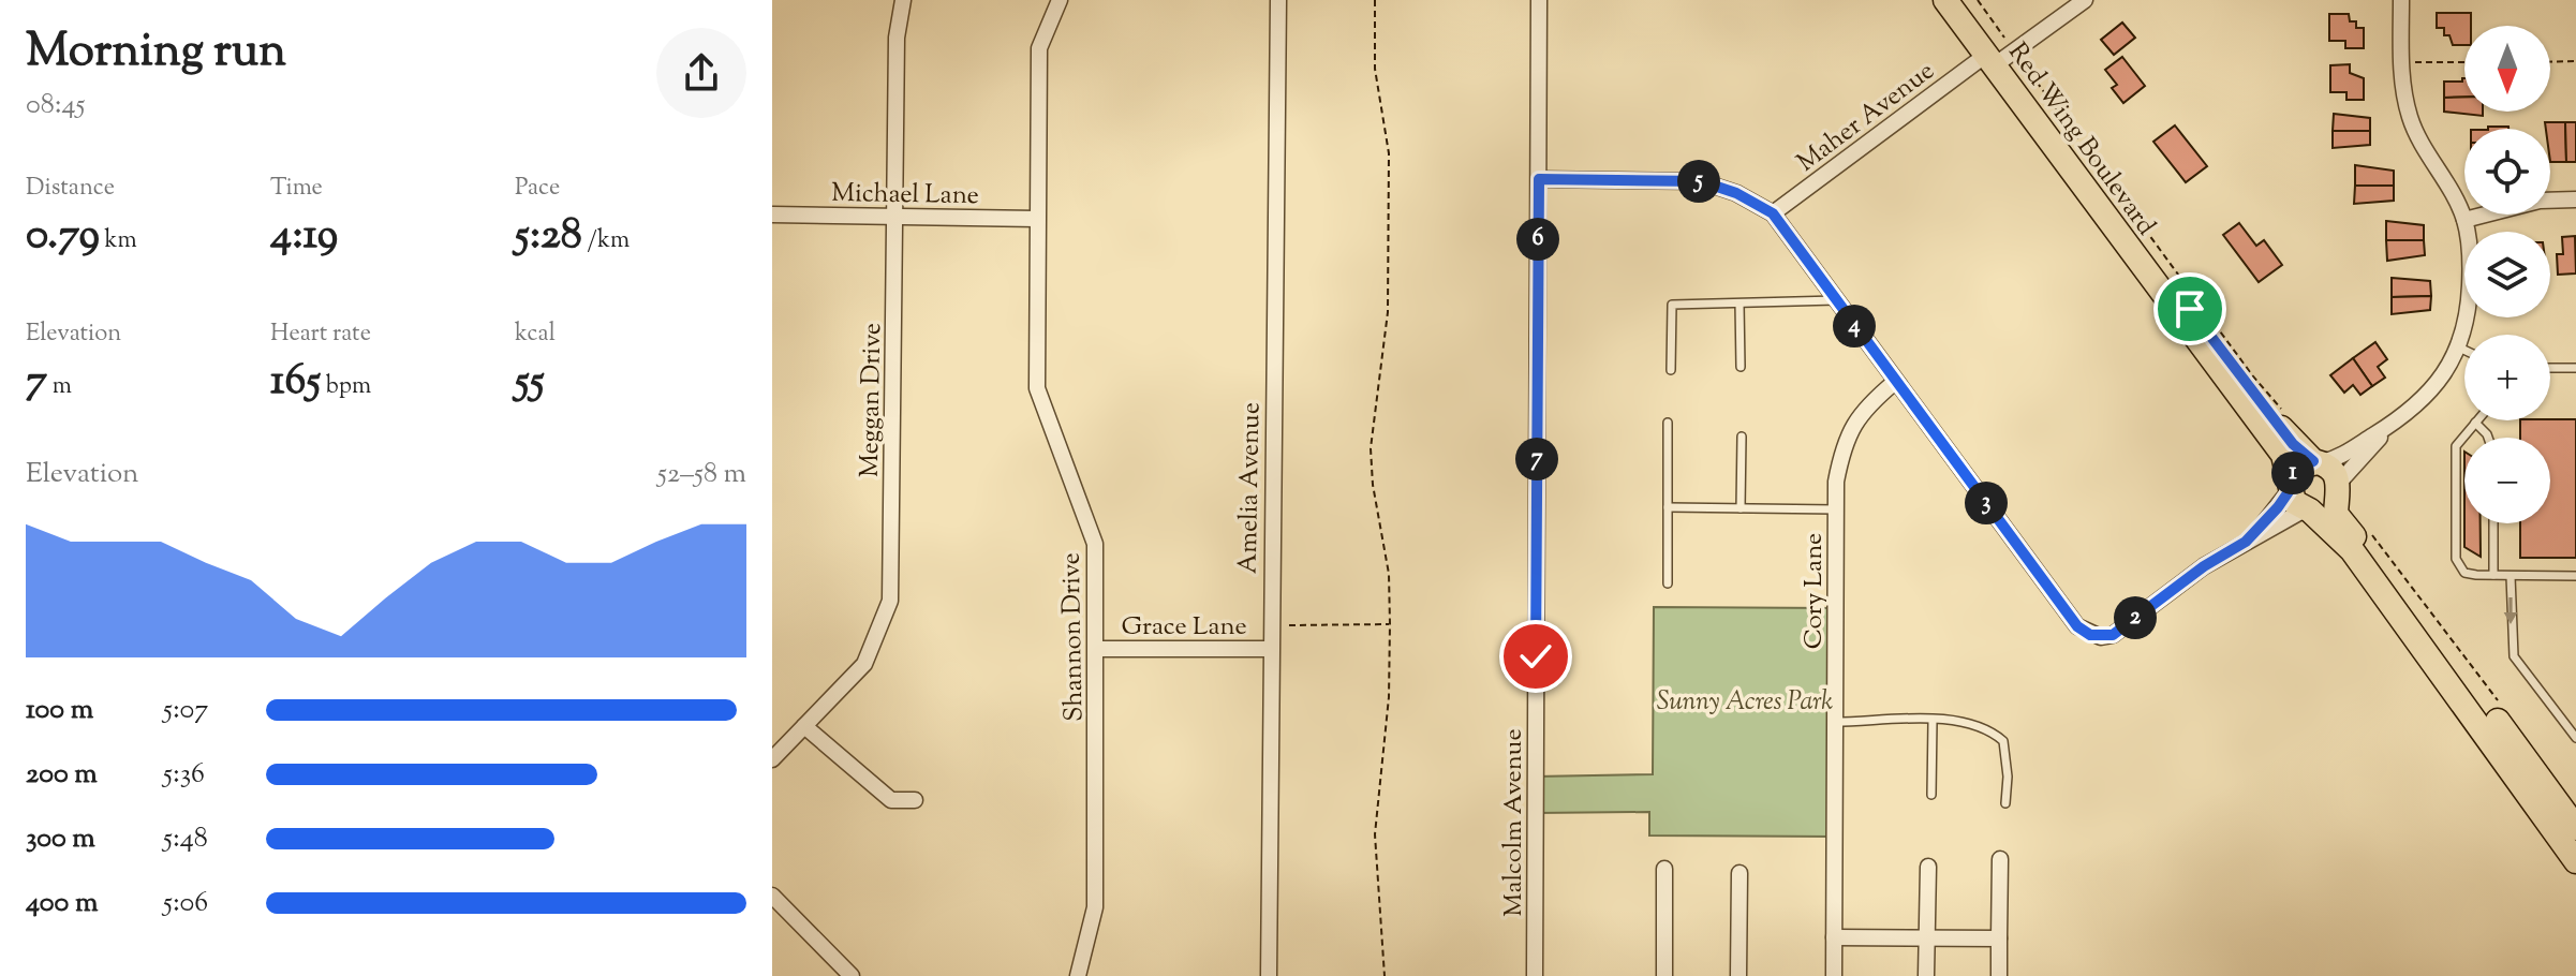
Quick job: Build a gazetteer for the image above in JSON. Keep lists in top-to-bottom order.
{
  "streets": {
    "main road": ["Red Wing Boulevard"],
    "street": [
      "Maher Avenue",
      "Michael Lane",
      "Meggan Drive",
      "Amelia Avenue",
      "Cory Lane",
      "Grace Lane",
      "Shannon Drive",
      "Malcolm Avenue"
    ]
  },
  "crossings": [
    ["Maher Avenue", "Red Wing Boulevard"],
    ["Michael Lane", "Meggan Drive"],
    ["Michael Lane", "Shannon Drive"],
    ["Amelia Avenue", "Grace Lane"],
    ["Grace Lane", "Shannon Drive"]
  ],
  "parks": ["Sunny Acres Park"],
  "north": "bottom",
  "page": {
    "heading": ["Morning run", "08:45"],
    "map_buttons": ["+", "−"],
    "stats": [
      ["Distance", "0.79 km"],
      ["Time", "4:19"],
      ["Pace", "5:28 /km"],
      ["Elevation", "7 m"],
      ["Heart rate", "165 bpm"],
      ["kcal", "55"]
    ],
    "pins": [
      "5",
      "6",
      "4",
      "7",
      "1",
      "3",
      "2"
    ],
    "chart": ["Elevation", "52–58 m"],
    "list": [
      {
        "name": "100 m",
        "note": "5:07"
      },
      {
        "name": "200 m",
        "note": "5:36"
      },
      {
        "name": "300 m",
        "note": "5:48"
      },
      {
        "name": "400 m",
        "note": "5:06"
      }
    ]
  }
}
